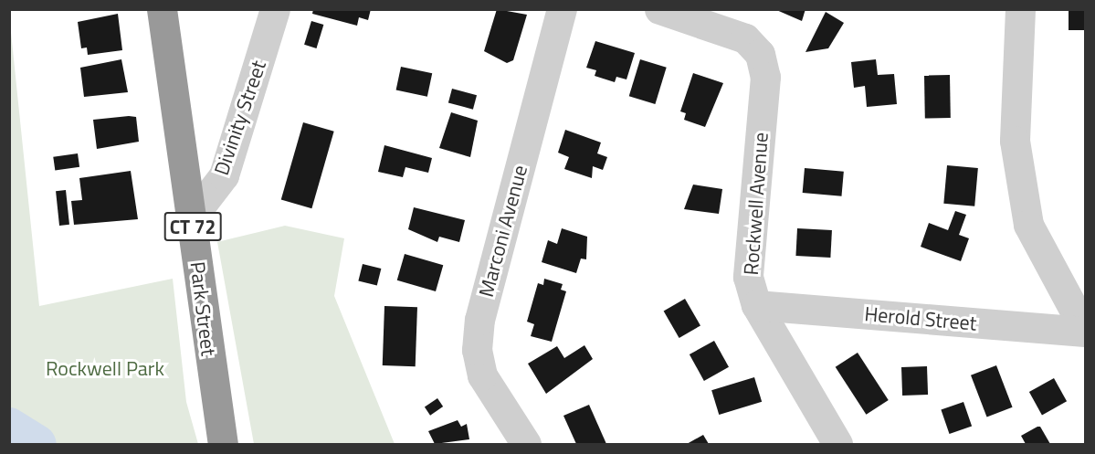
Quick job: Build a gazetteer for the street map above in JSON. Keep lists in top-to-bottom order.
{
  "streets": {
    "highway": ["CT 72", "Park Street"],
    "street": [
      "Divinity Street",
      "Rockwell Avenue",
      "Marconi Avenue",
      "Herold Street"
    ]
  },
  "crossings": [
    ["Divinity Street", "Park Street"],
    ["Rockwell Avenue", "Herold Street"]
  ],
  "parks": ["Rockwell Park"]
}
